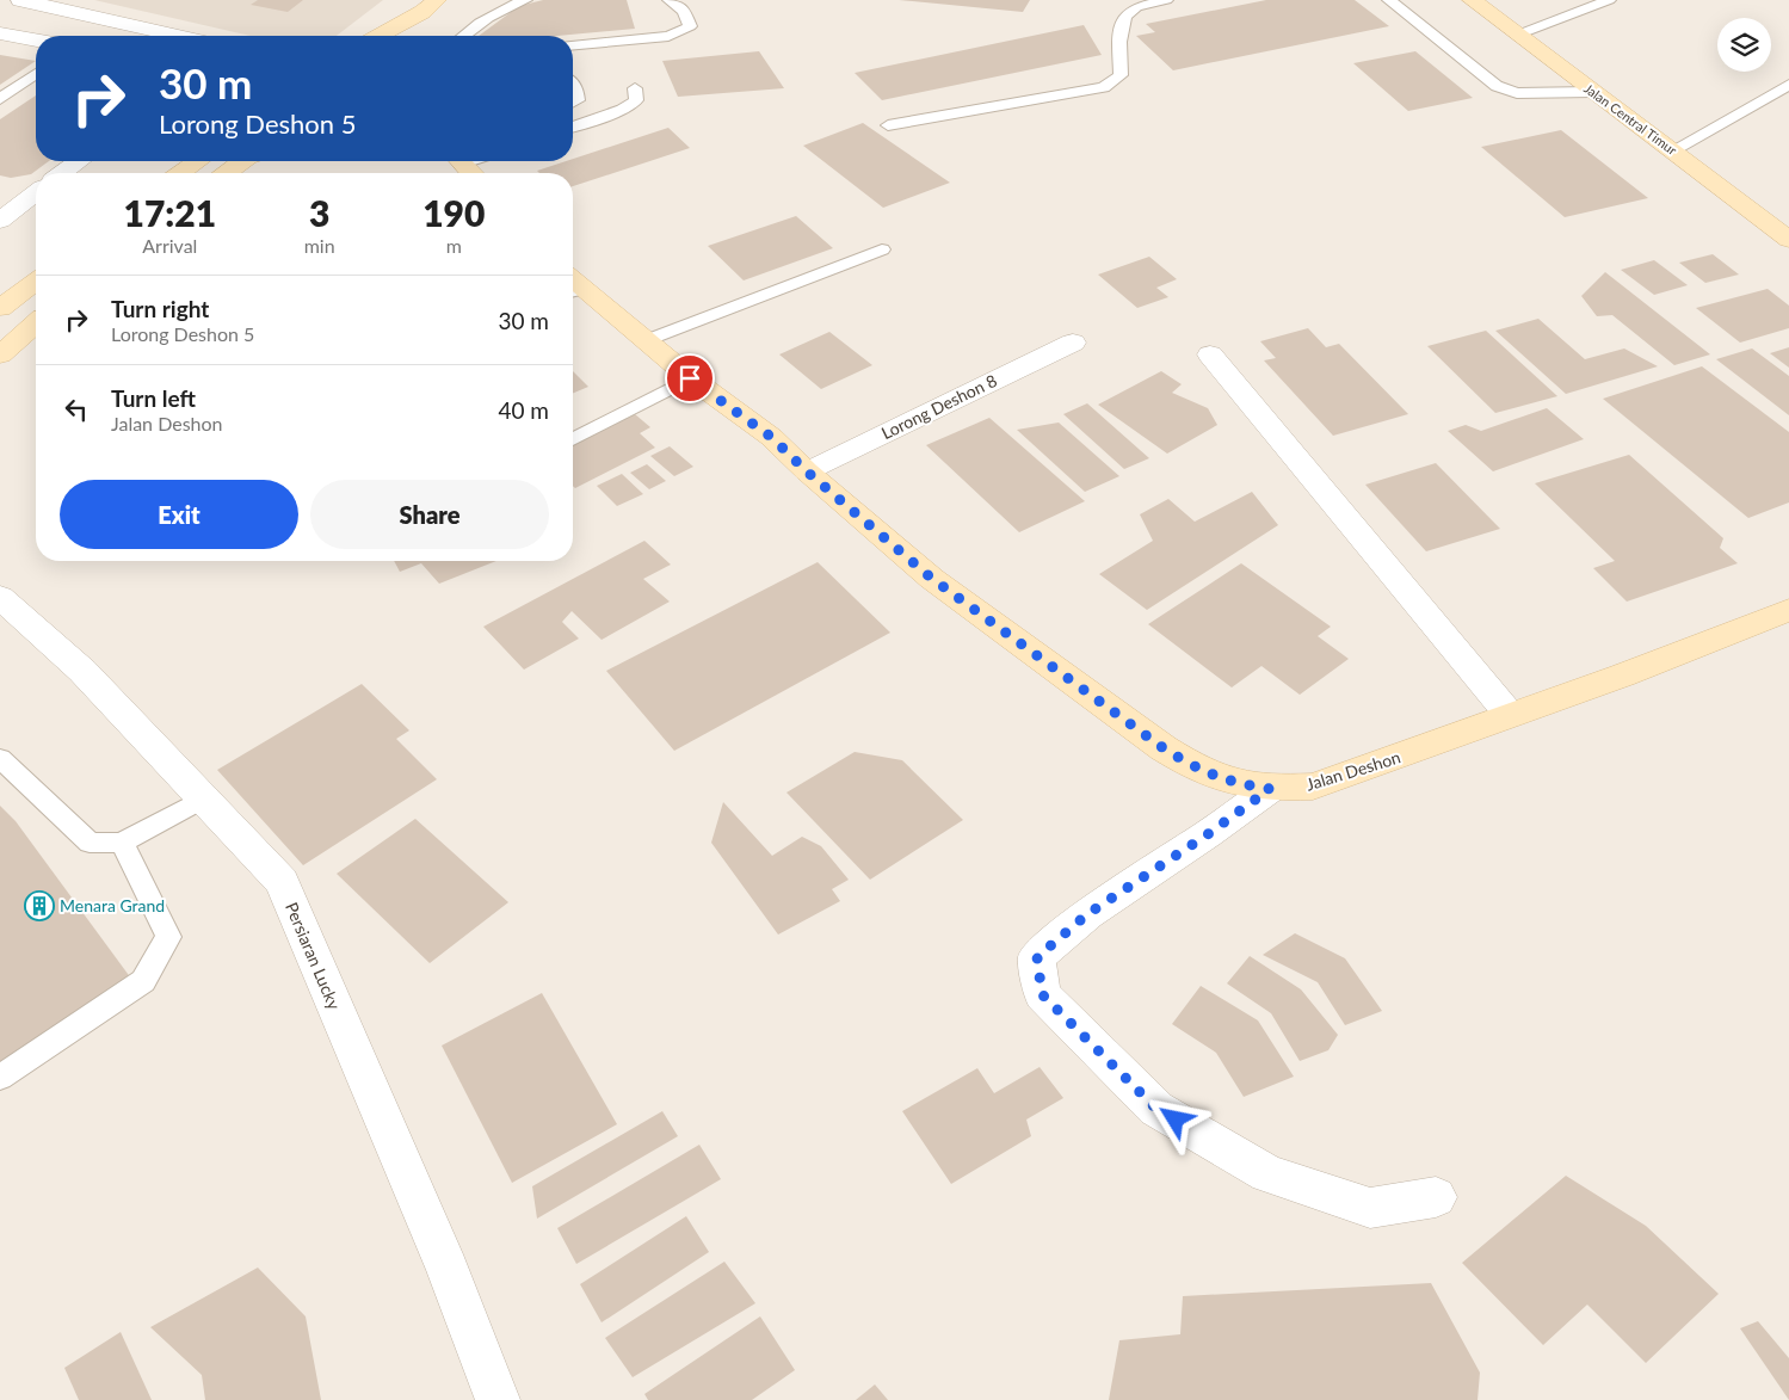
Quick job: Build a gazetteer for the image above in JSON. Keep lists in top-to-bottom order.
{
  "streets": {
    "main road": ["Jalan Central Timur", "Jalan Deshon"],
    "street": ["Lorong Deshon 8", "Persiaran Lucky"]
  },
  "crossings": [
    ["Lorong Deshon 8", "Jalan Deshon"]
  ],
  "places": {
    "building": ["Menara Grand"]
  },
  "page": {
    "turn": ["30 m", "Lorong Deshon 5"],
    "eta": [
      "17:21",
      "Arrival",
      "3",
      "min",
      "190",
      "m"
    ],
    "list": [
      {
        "name": "Turn right",
        "note": "Lorong Deshon 5",
        "value": "30 m"
      },
      {
        "name": "Turn left",
        "note": "Jalan Deshon",
        "value": "40 m"
      }
    ],
    "buttons": ["Exit", "Share"]
  }
}
